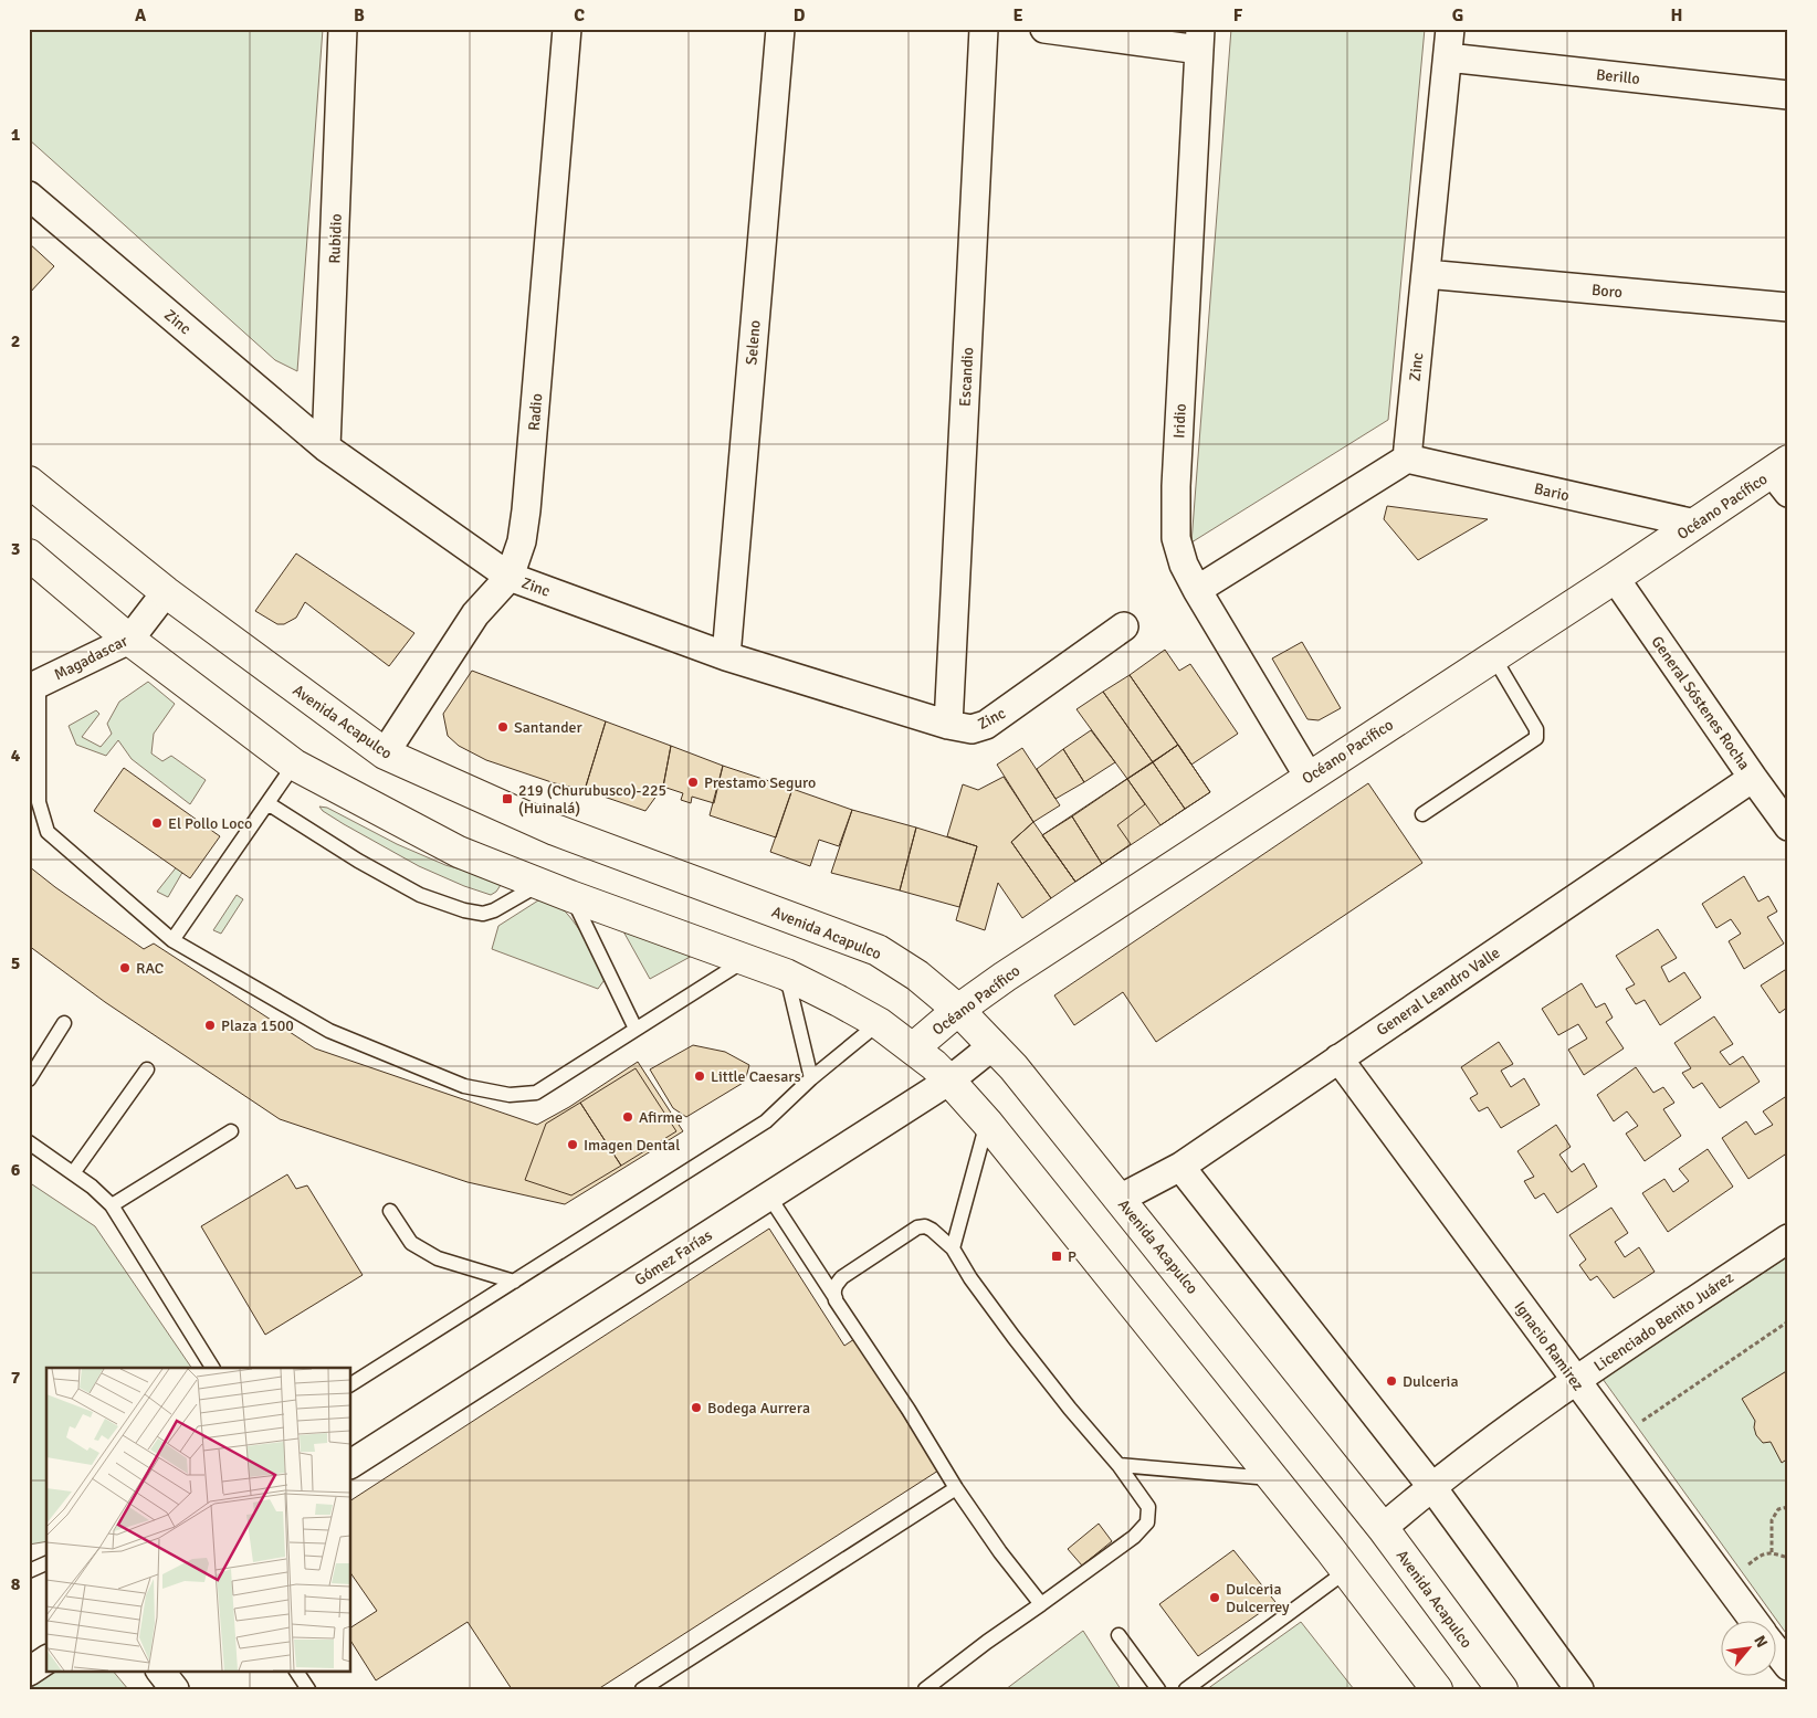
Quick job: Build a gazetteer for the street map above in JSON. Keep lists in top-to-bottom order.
{
  "streets": {
    "main road": ["Océano Pacífico", "Avenida Acapulco"],
    "street": [
      "Berillo",
      "Rubidio",
      "Boro",
      "Zinc",
      "Seleno",
      "Escandio",
      "Radio",
      "Iridio",
      "Bario",
      "Magadascar",
      "General Sóstenes Rocha",
      "General Leandro Valle",
      "Gómez Farías",
      "Licenciado Benito Juárez",
      "Ignacio Ramirez"
    ]
  },
  "crossings": [
    ["Berillo", "Zinc"],
    ["Rubidio", "Zinc"],
    ["Boro", "Zinc"],
    ["Zinc", "Seleno"],
    ["Zinc", "Escandio"],
    ["Zinc", "Radio"],
    ["Zinc", "Bario"],
    ["Radio", "Avenida Acapulco"],
    ["Iridio", "Océano Pacífico"],
    ["Bario", "Océano Pacífico"],
    ["Océano Pacífico", "General Sóstenes Rocha"],
    ["Océano Pacífico", "Avenida Acapulco"],
    ["Magadascar", "Avenida Acapulco"],
    ["General Sóstenes Rocha", "General Leandro Valle"],
    ["Avenida Acapulco", "General Leandro Valle"],
    ["Avenida Acapulco", "Gómez Farías"],
    ["Avenida Acapulco", "Licenciado Benito Juárez"],
    ["General Leandro Valle", "Ignacio Ramirez"],
    ["Licenciado Benito Juárez", "Ignacio Ramirez"]
  ],
  "places": {
    "other": [
      "Santander",
      "Prestamo Seguro",
      "El Pollo Loco",
      "RAC",
      "Plaza 1500",
      "Little Caesars",
      "Afirme",
      "Imagen Dental",
      "Dulceria",
      "Bodega Aurrera",
      "Dulceria Dulcerrey"
    ],
    "transit": ["219 (Churubusco)-225 (Huinalá)", "P"]
  },
  "north": "top right",
  "grid": {
    "columns": [
      "A",
      "B",
      "C",
      "D",
      "E",
      "F",
      "G",
      "H"
    ],
    "rows": [
      "1",
      "2",
      "3",
      "4",
      "5",
      "6",
      "7",
      "8"
    ]
  }
}
